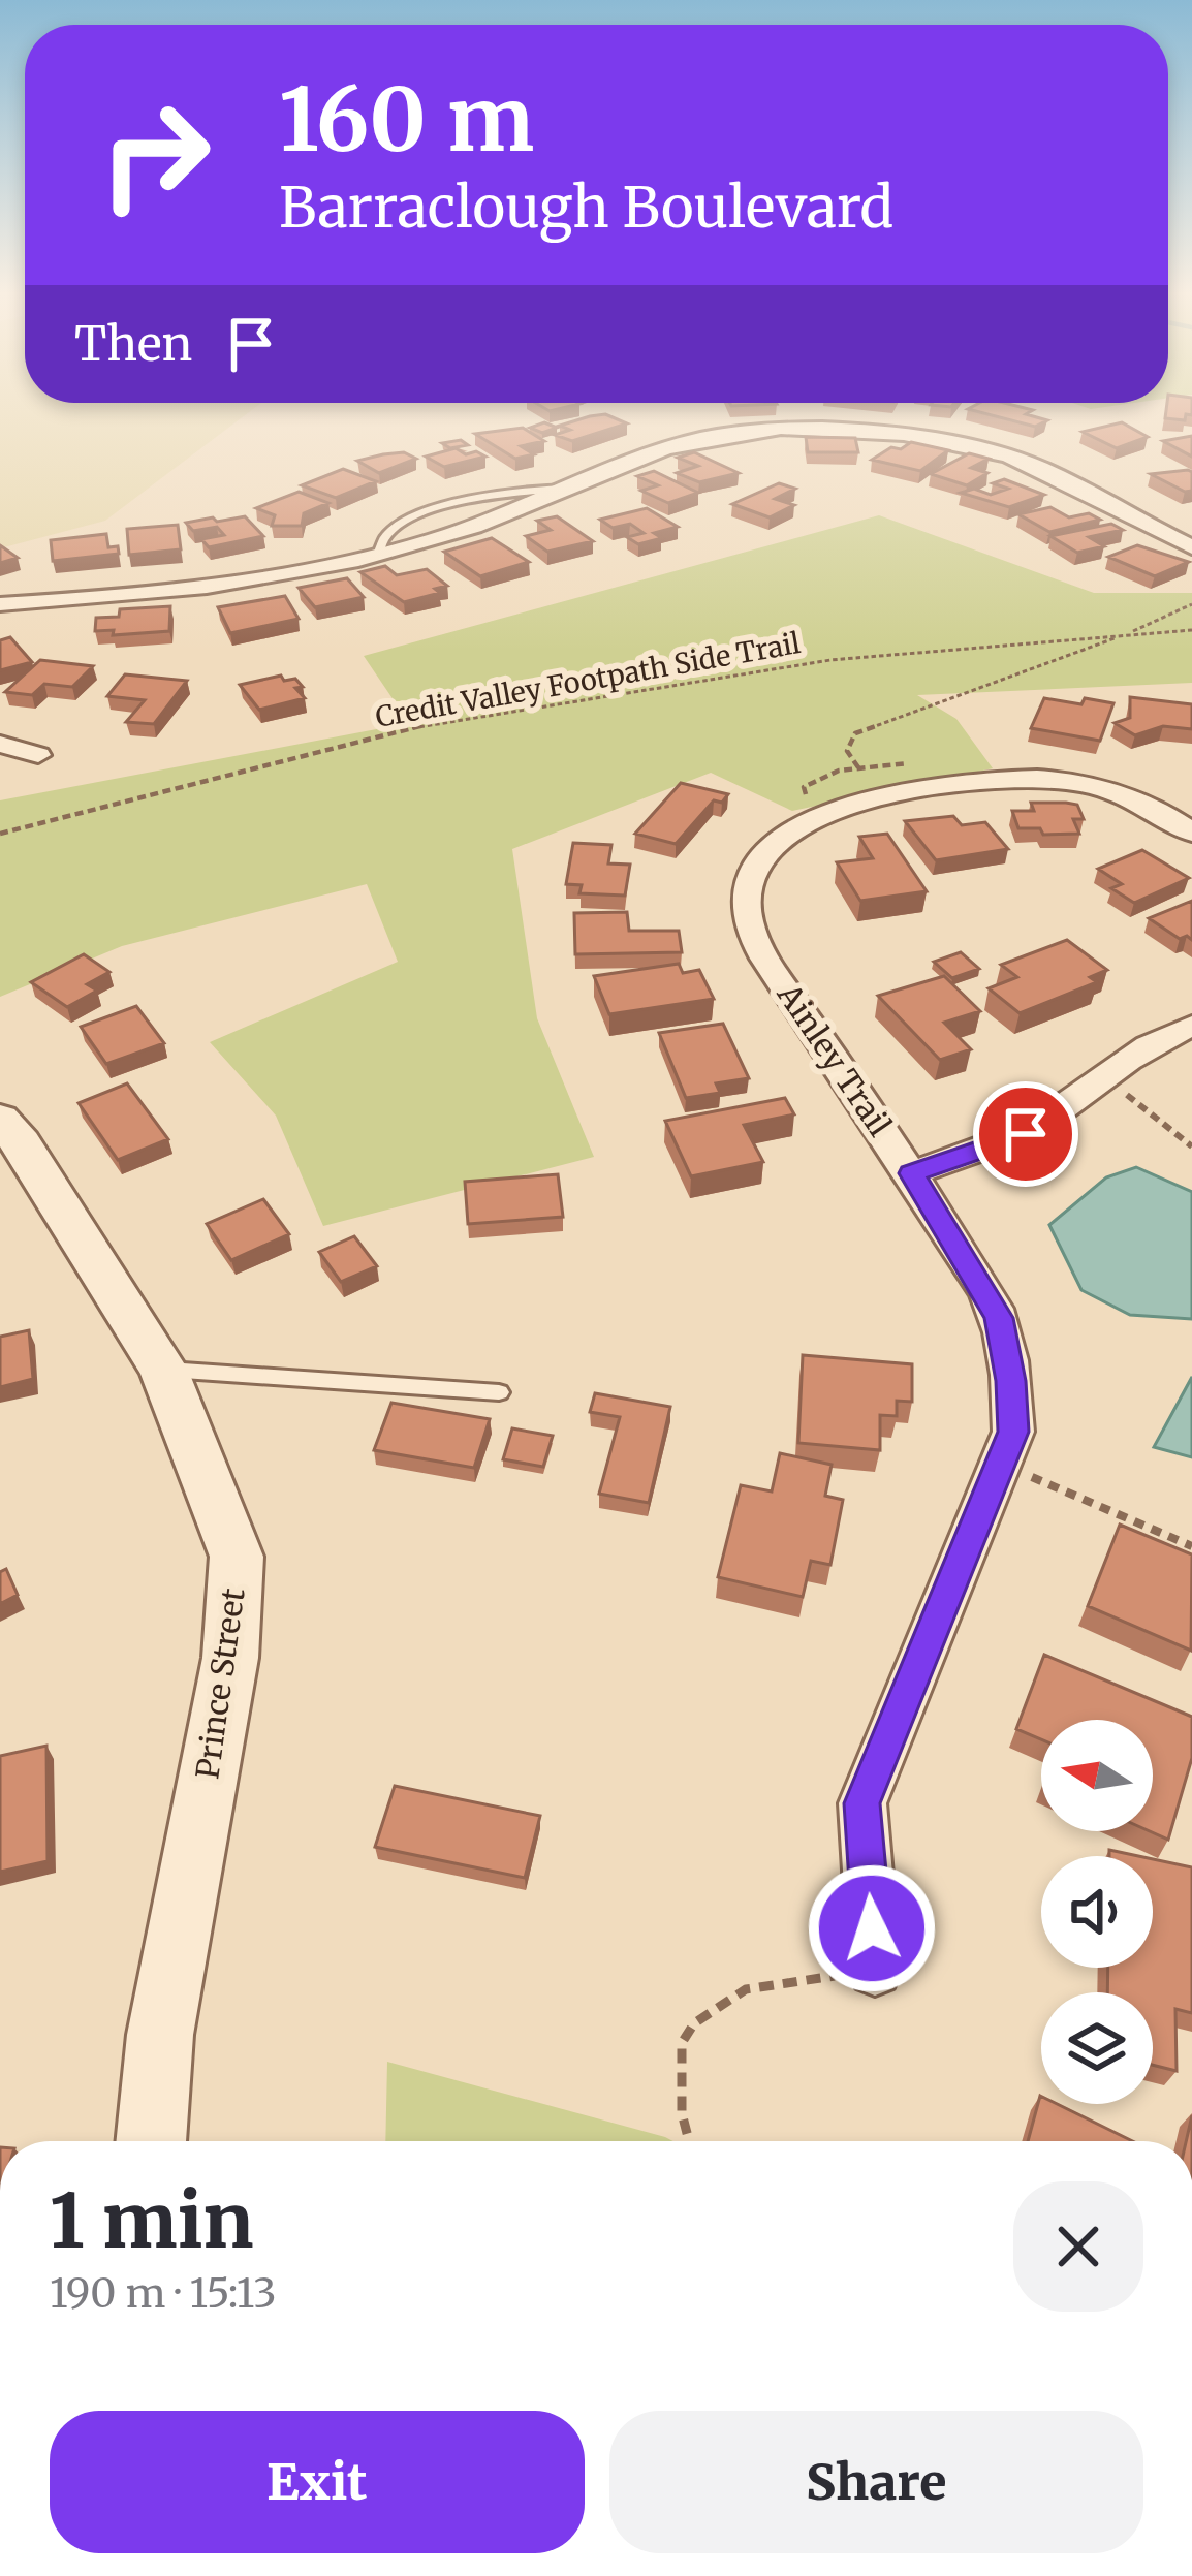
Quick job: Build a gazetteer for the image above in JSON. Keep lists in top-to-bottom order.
{
  "streets": {
    "street": ["Ainley Trail", "Prince Street"],
    "path": ["Credit Valley Footpath Side Trail"]
  },
  "north": "left",
  "page": {
    "turn": ["160 m", "Barraclough Boulevard"],
    "then": "Then",
    "heading": ["1 min", "190 m · 15:13"],
    "buttons": ["Exit", "Share"]
  }
}
